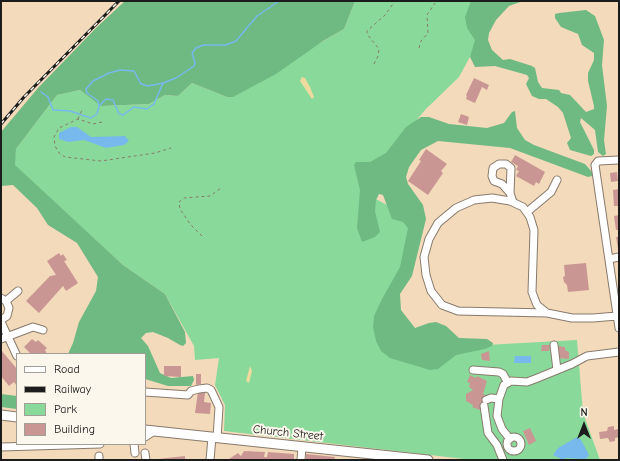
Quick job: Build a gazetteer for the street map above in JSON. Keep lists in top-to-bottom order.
{
  "streets": {
    "main road": ["Church Street"]
  },
  "legend": [
    "Road",
    "Railway",
    "Park",
    "Building"
  ],
  "north": "top"
}
